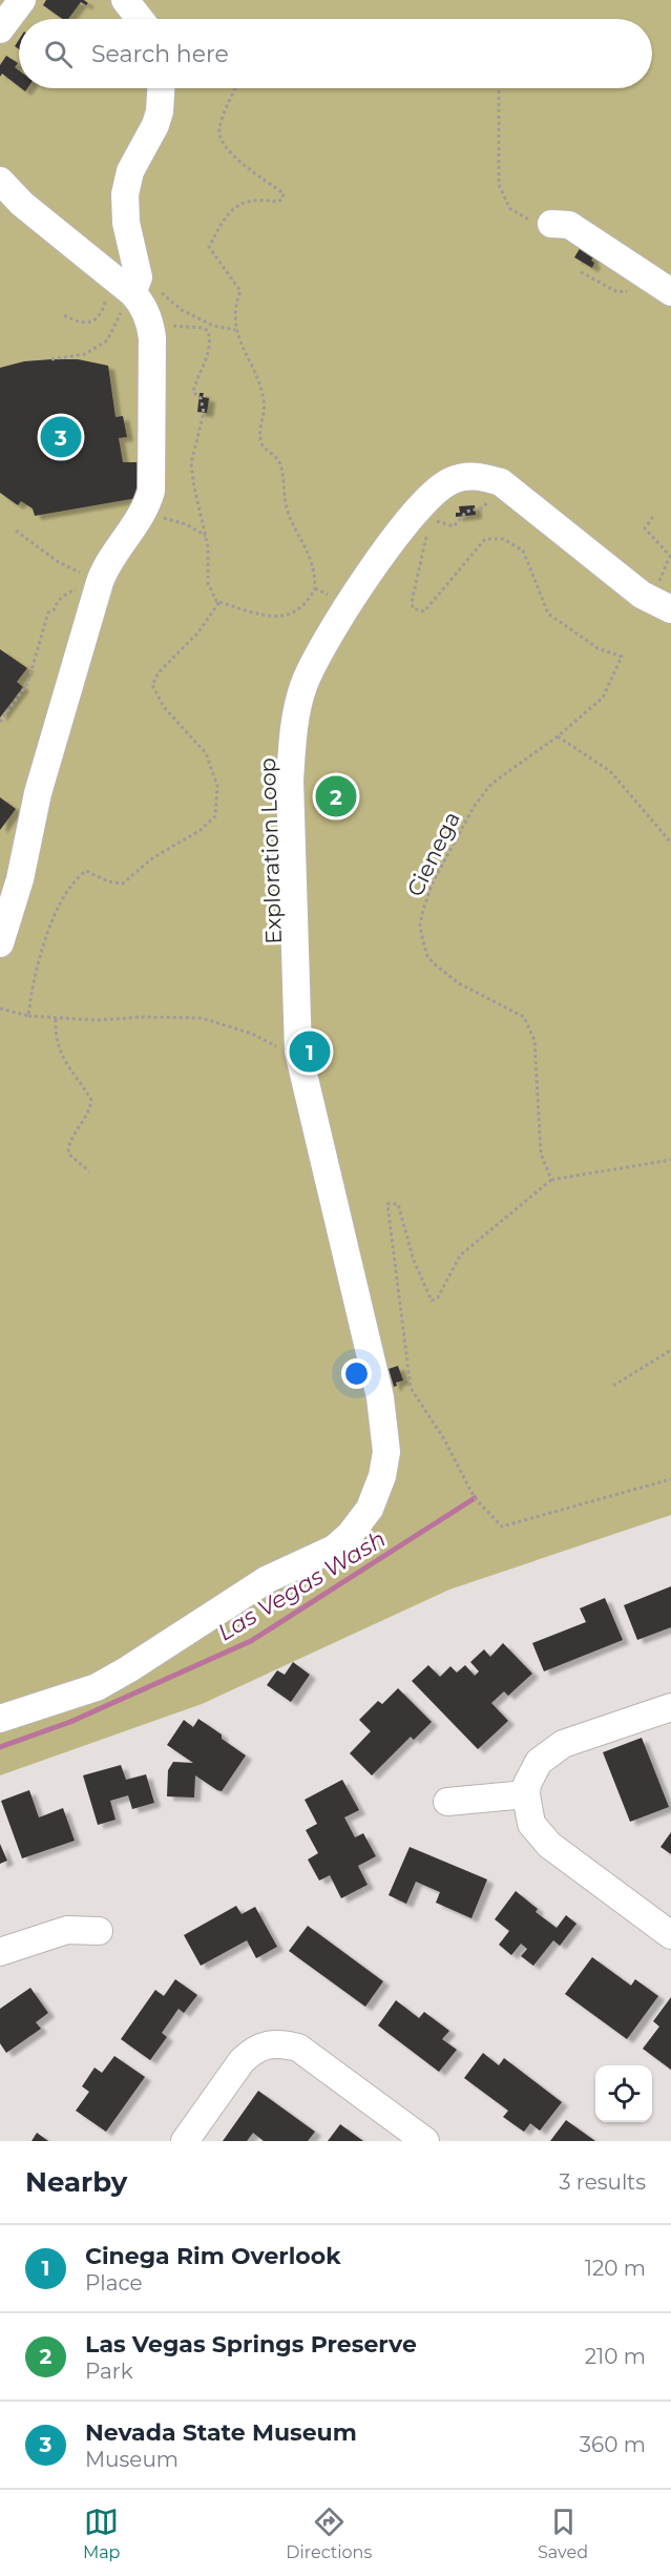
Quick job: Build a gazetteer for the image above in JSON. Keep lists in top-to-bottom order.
{
  "streets": {
    "path": ["Cienega"]
  },
  "water": ["Las Vegas Wash"],
  "page": {
    "search": "Search here",
    "pins": ["3", "2", "1"],
    "heading": ["Nearby", "3 results"],
    "list": [
      {
        "mark": "1",
        "name": "Cinega Rim Overlook",
        "note": "Place",
        "value": "120 m"
      },
      {
        "mark": "2",
        "name": "Las Vegas Springs Preserve",
        "note": "Park",
        "value": "210 m"
      },
      {
        "mark": "3",
        "name": "Nevada State Museum",
        "note": "Museum",
        "value": "360 m"
      }
    ],
    "nav": ["Map", "Directions", "Saved"]
  }
}
